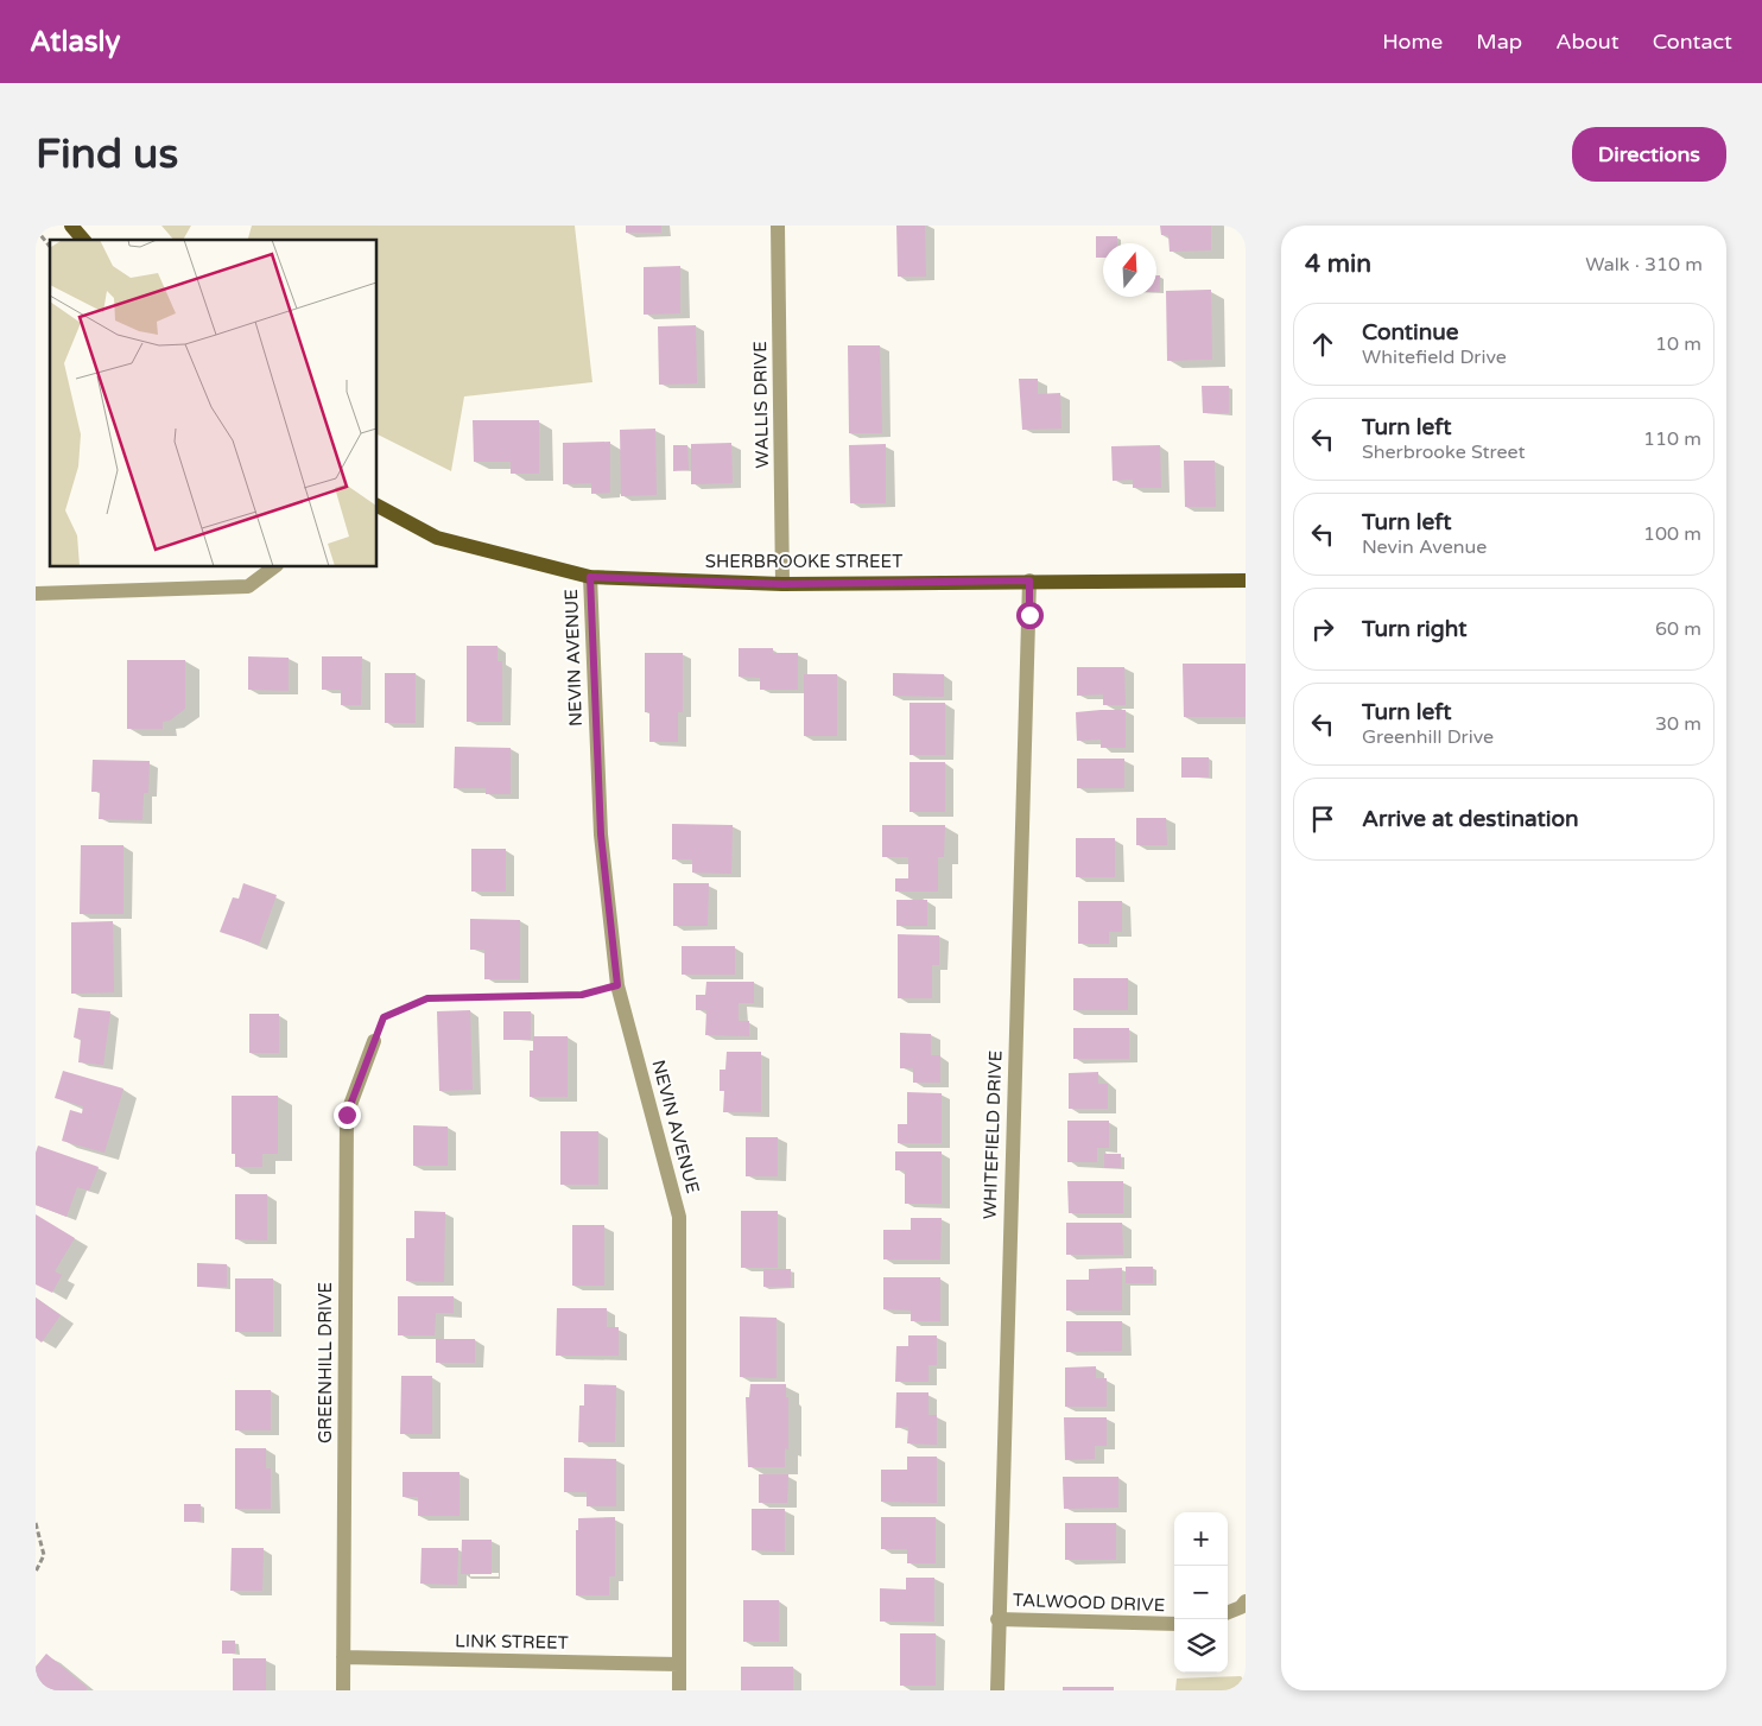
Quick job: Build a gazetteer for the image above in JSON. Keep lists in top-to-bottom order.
{
  "streets": {
    "main road": ["SHERBROOKE STREET"],
    "street": [
      "WALLIS DRIVE",
      "NEVIN AVENUE",
      "WHITEFIELD DRIVE",
      "GREENHILL DRIVE",
      "TALWOOD DRIVE",
      "LINK STREET"
    ]
  },
  "crossings": [
    ["WALLIS DRIVE", "SHERBROOKE STREET"],
    ["SHERBROOKE STREET", "NEVIN AVENUE"],
    ["SHERBROOKE STREET", "WHITEFIELD DRIVE"],
    ["NEVIN AVENUE", "LINK STREET"],
    ["WHITEFIELD DRIVE", "TALWOOD DRIVE"],
    ["GREENHILL DRIVE", "LINK STREET"]
  ],
  "north": "top",
  "page": {
    "header": "Atlasly",
    "nav": [
      "Home",
      "Map",
      "About",
      "Contact"
    ],
    "buttons": "Directions",
    "title": "Find us",
    "heading": ["4 min", "Walk · 310 m"],
    "list": [
      ["Continue", "Whitefield Drive", "10 m"],
      ["Turn left", "Sherbrooke Street", "110 m"],
      ["Turn left", "Nevin Avenue", "100 m"],
      ["Turn right", "60 m"],
      ["Turn left", "Greenhill Drive", "30 m"],
      "Arrive at destination"
    ],
    "map_buttons": ["+", "−"]
  }
}
